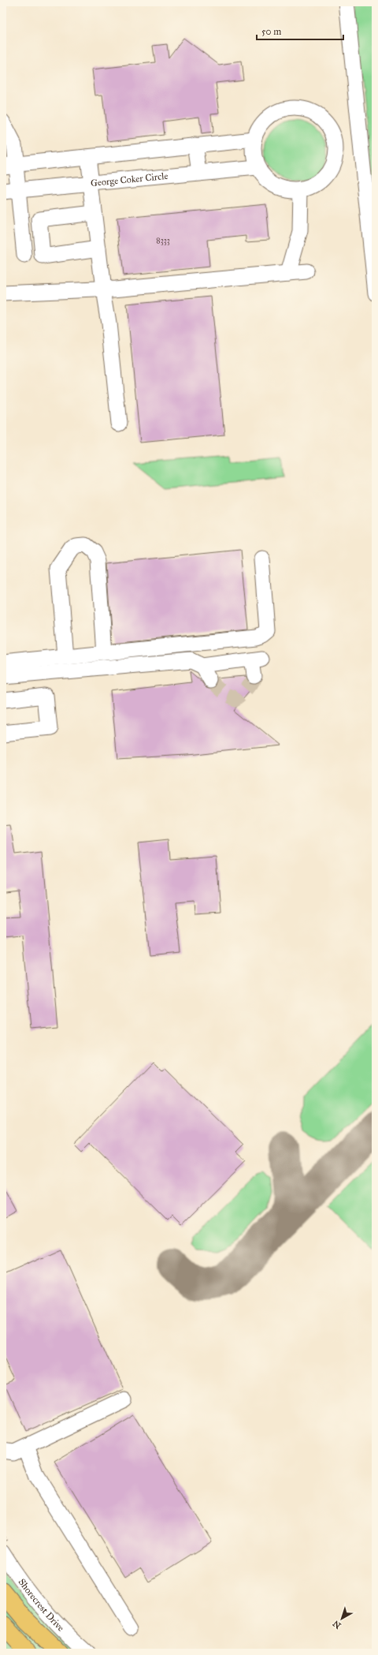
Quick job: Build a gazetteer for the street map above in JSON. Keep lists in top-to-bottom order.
{
  "streets": {
    "street": ["George Coker Circle", "Shorecrest Drive"]
  },
  "house_numbers": ["8333"],
  "scale_bar": "50 m",
  "north": "bottom left"
}
